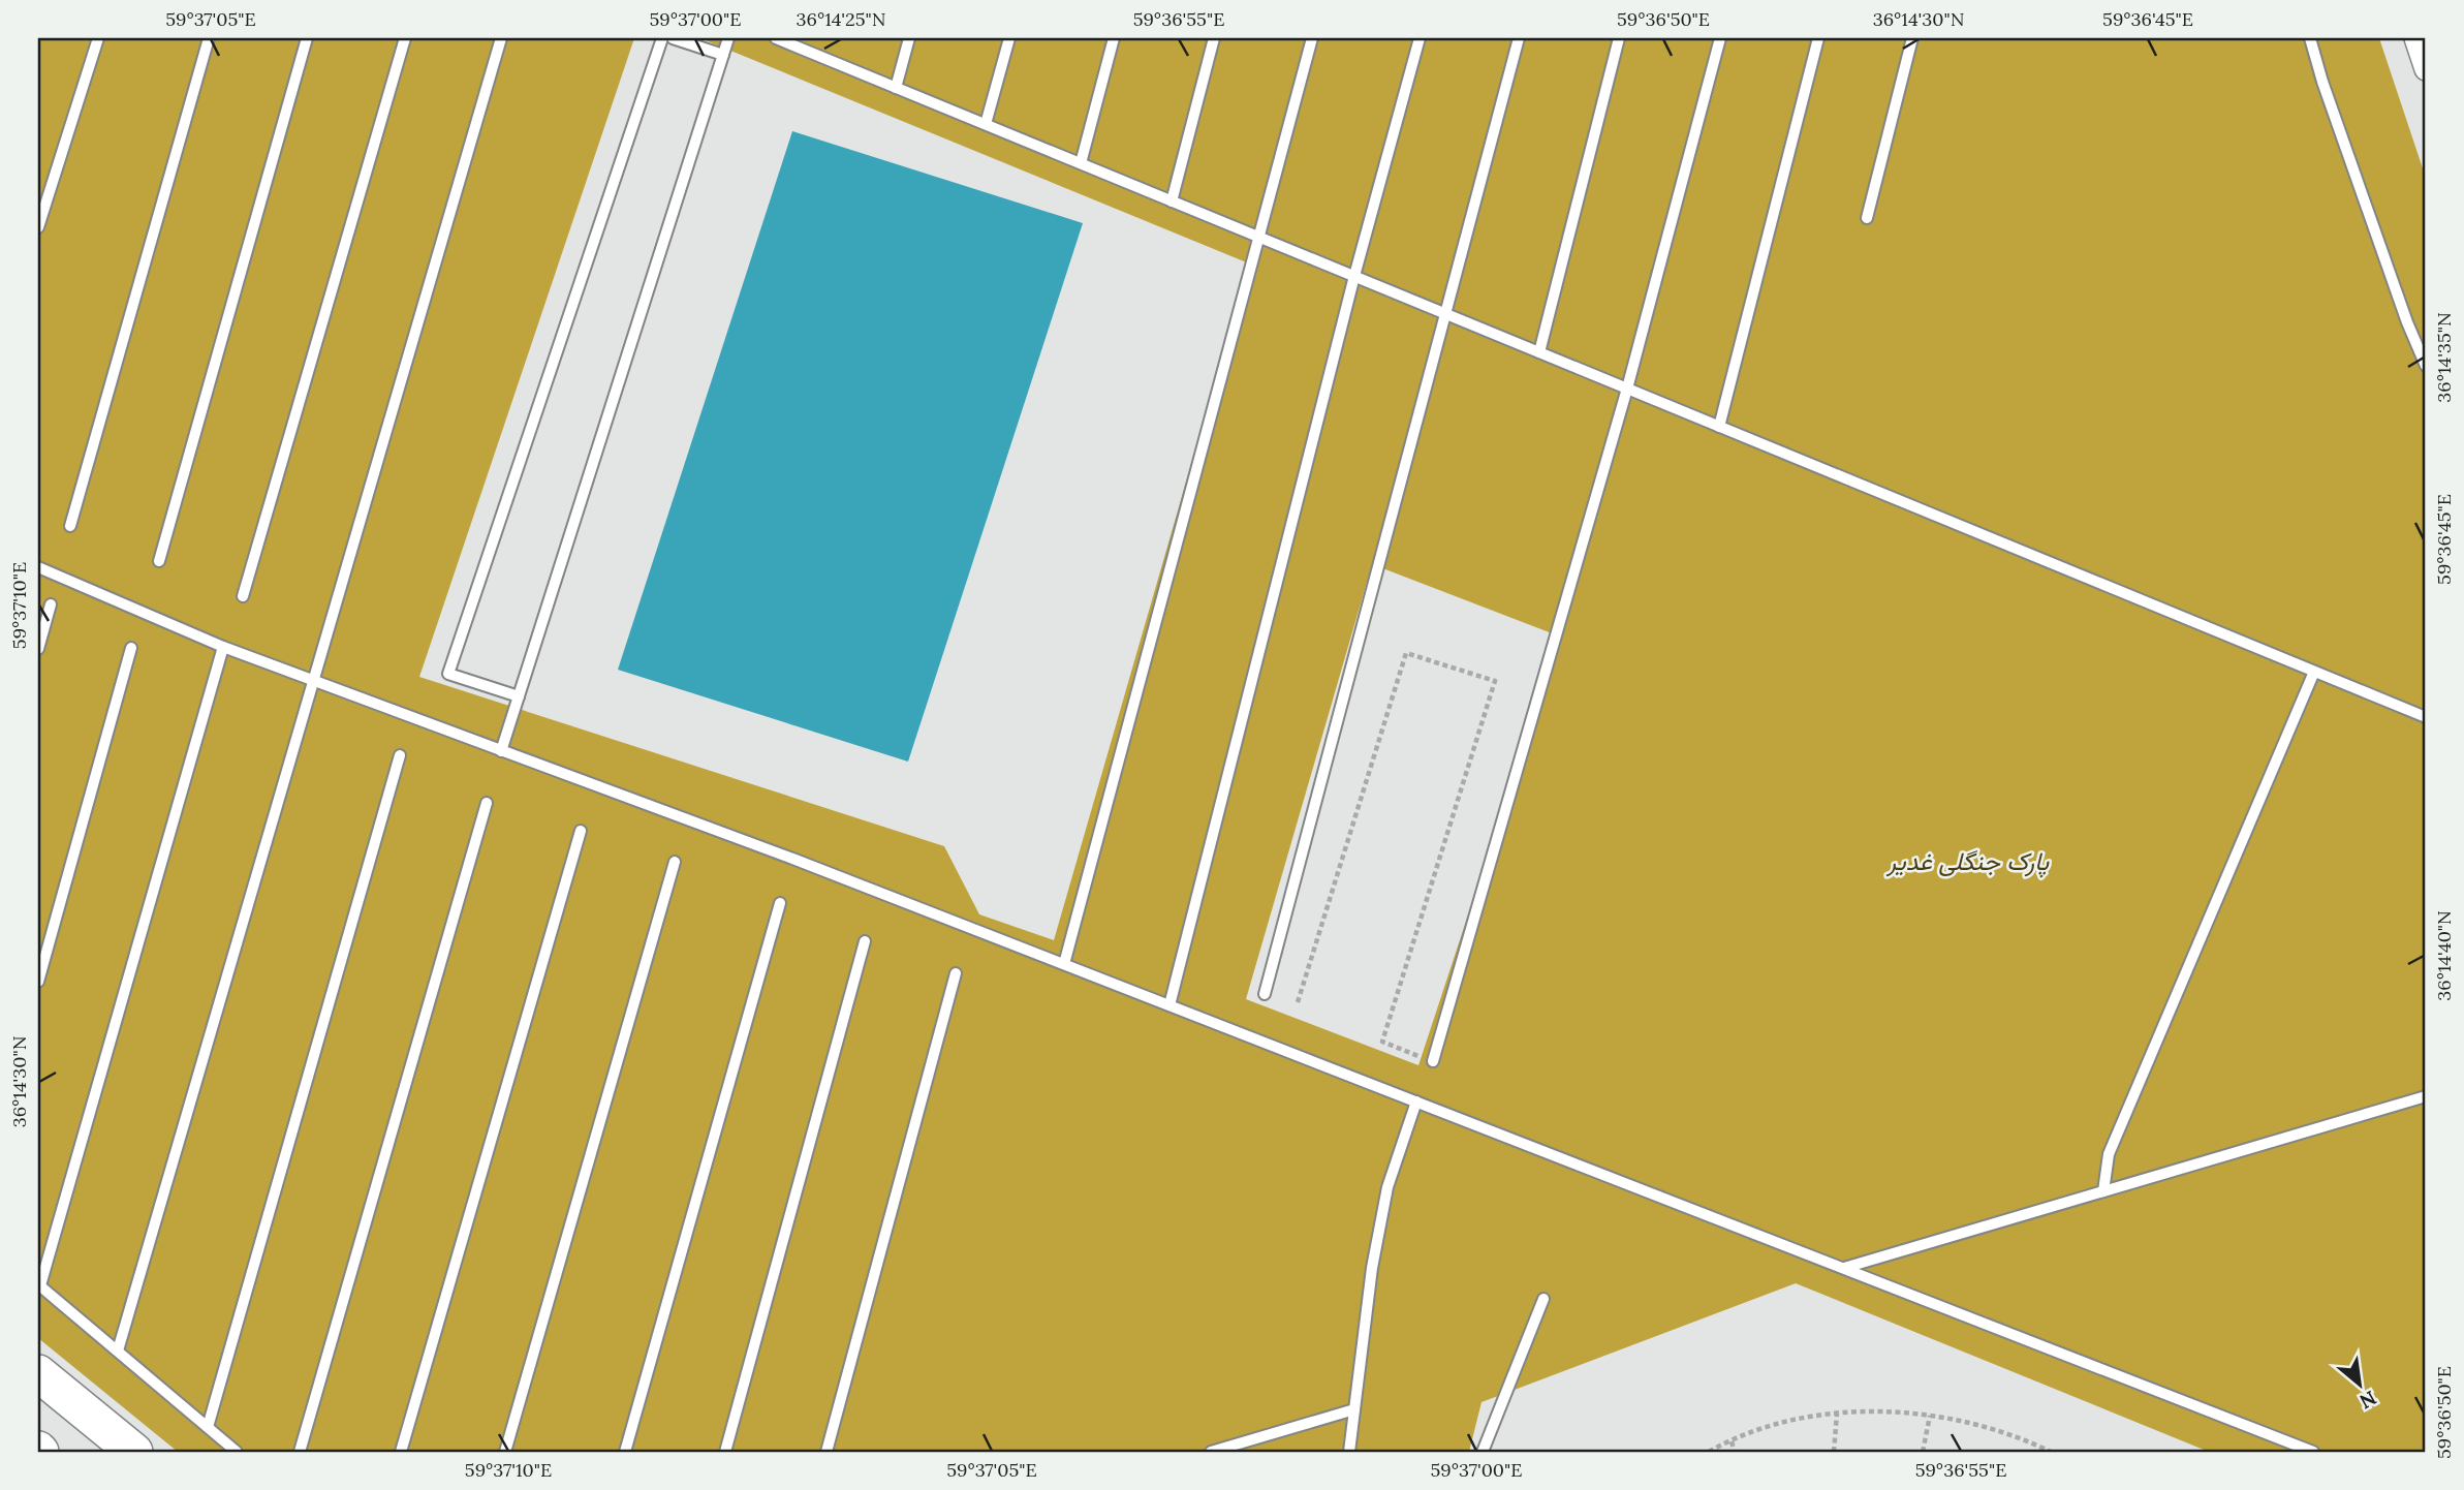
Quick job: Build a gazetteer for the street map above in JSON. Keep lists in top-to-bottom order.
{
  "parks": ["پارک جنگلی غدیر"],
  "north": "bottom right",
  "coordinates": [
    "59°37'05\"E",
    "59°37'00\"E",
    "36°14'25\"N",
    "59°36'55\"E",
    "59°36'50\"E",
    "36°14'30\"N",
    "59°36'45\"E",
    "36°14'35\"N",
    "59°37'10\"E",
    "36°14'40\"N"
  ]
}
